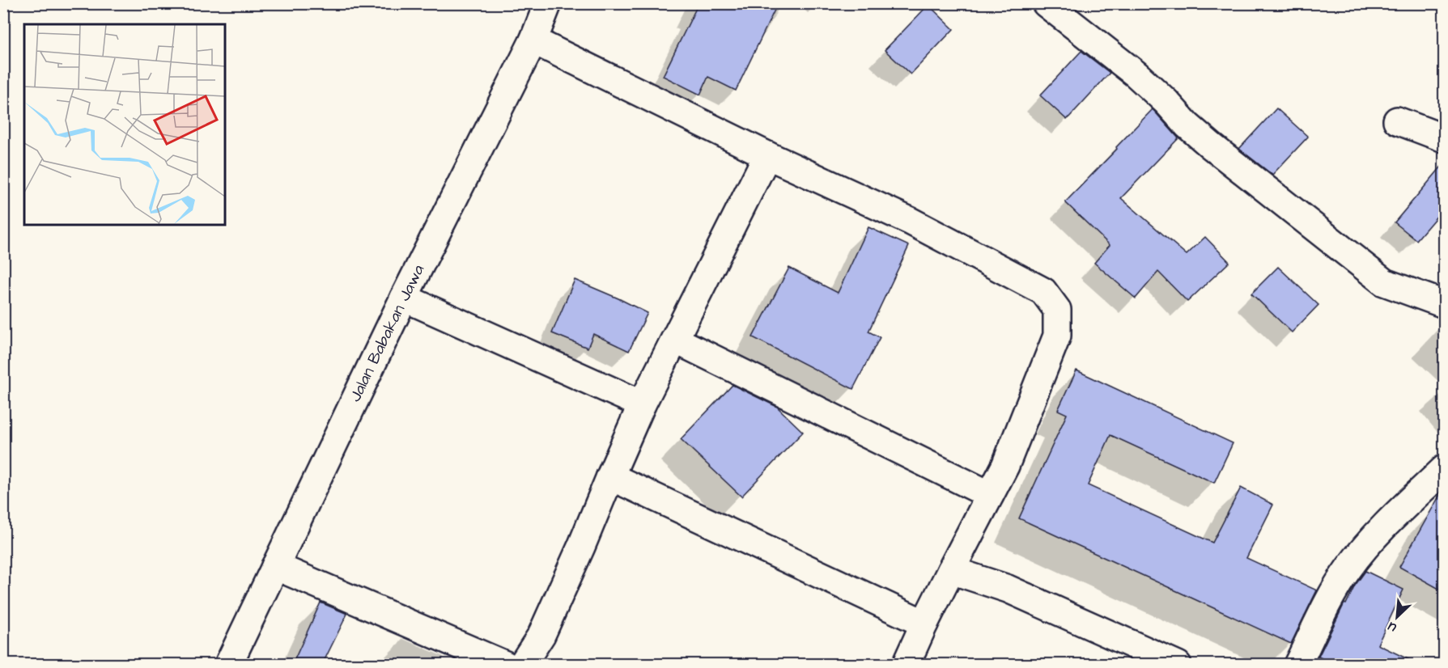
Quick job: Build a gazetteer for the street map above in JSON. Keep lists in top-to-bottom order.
{
  "streets": {
    "street": ["Jalan Babakan Jawa"]
  },
  "north": "bottom left"
}
